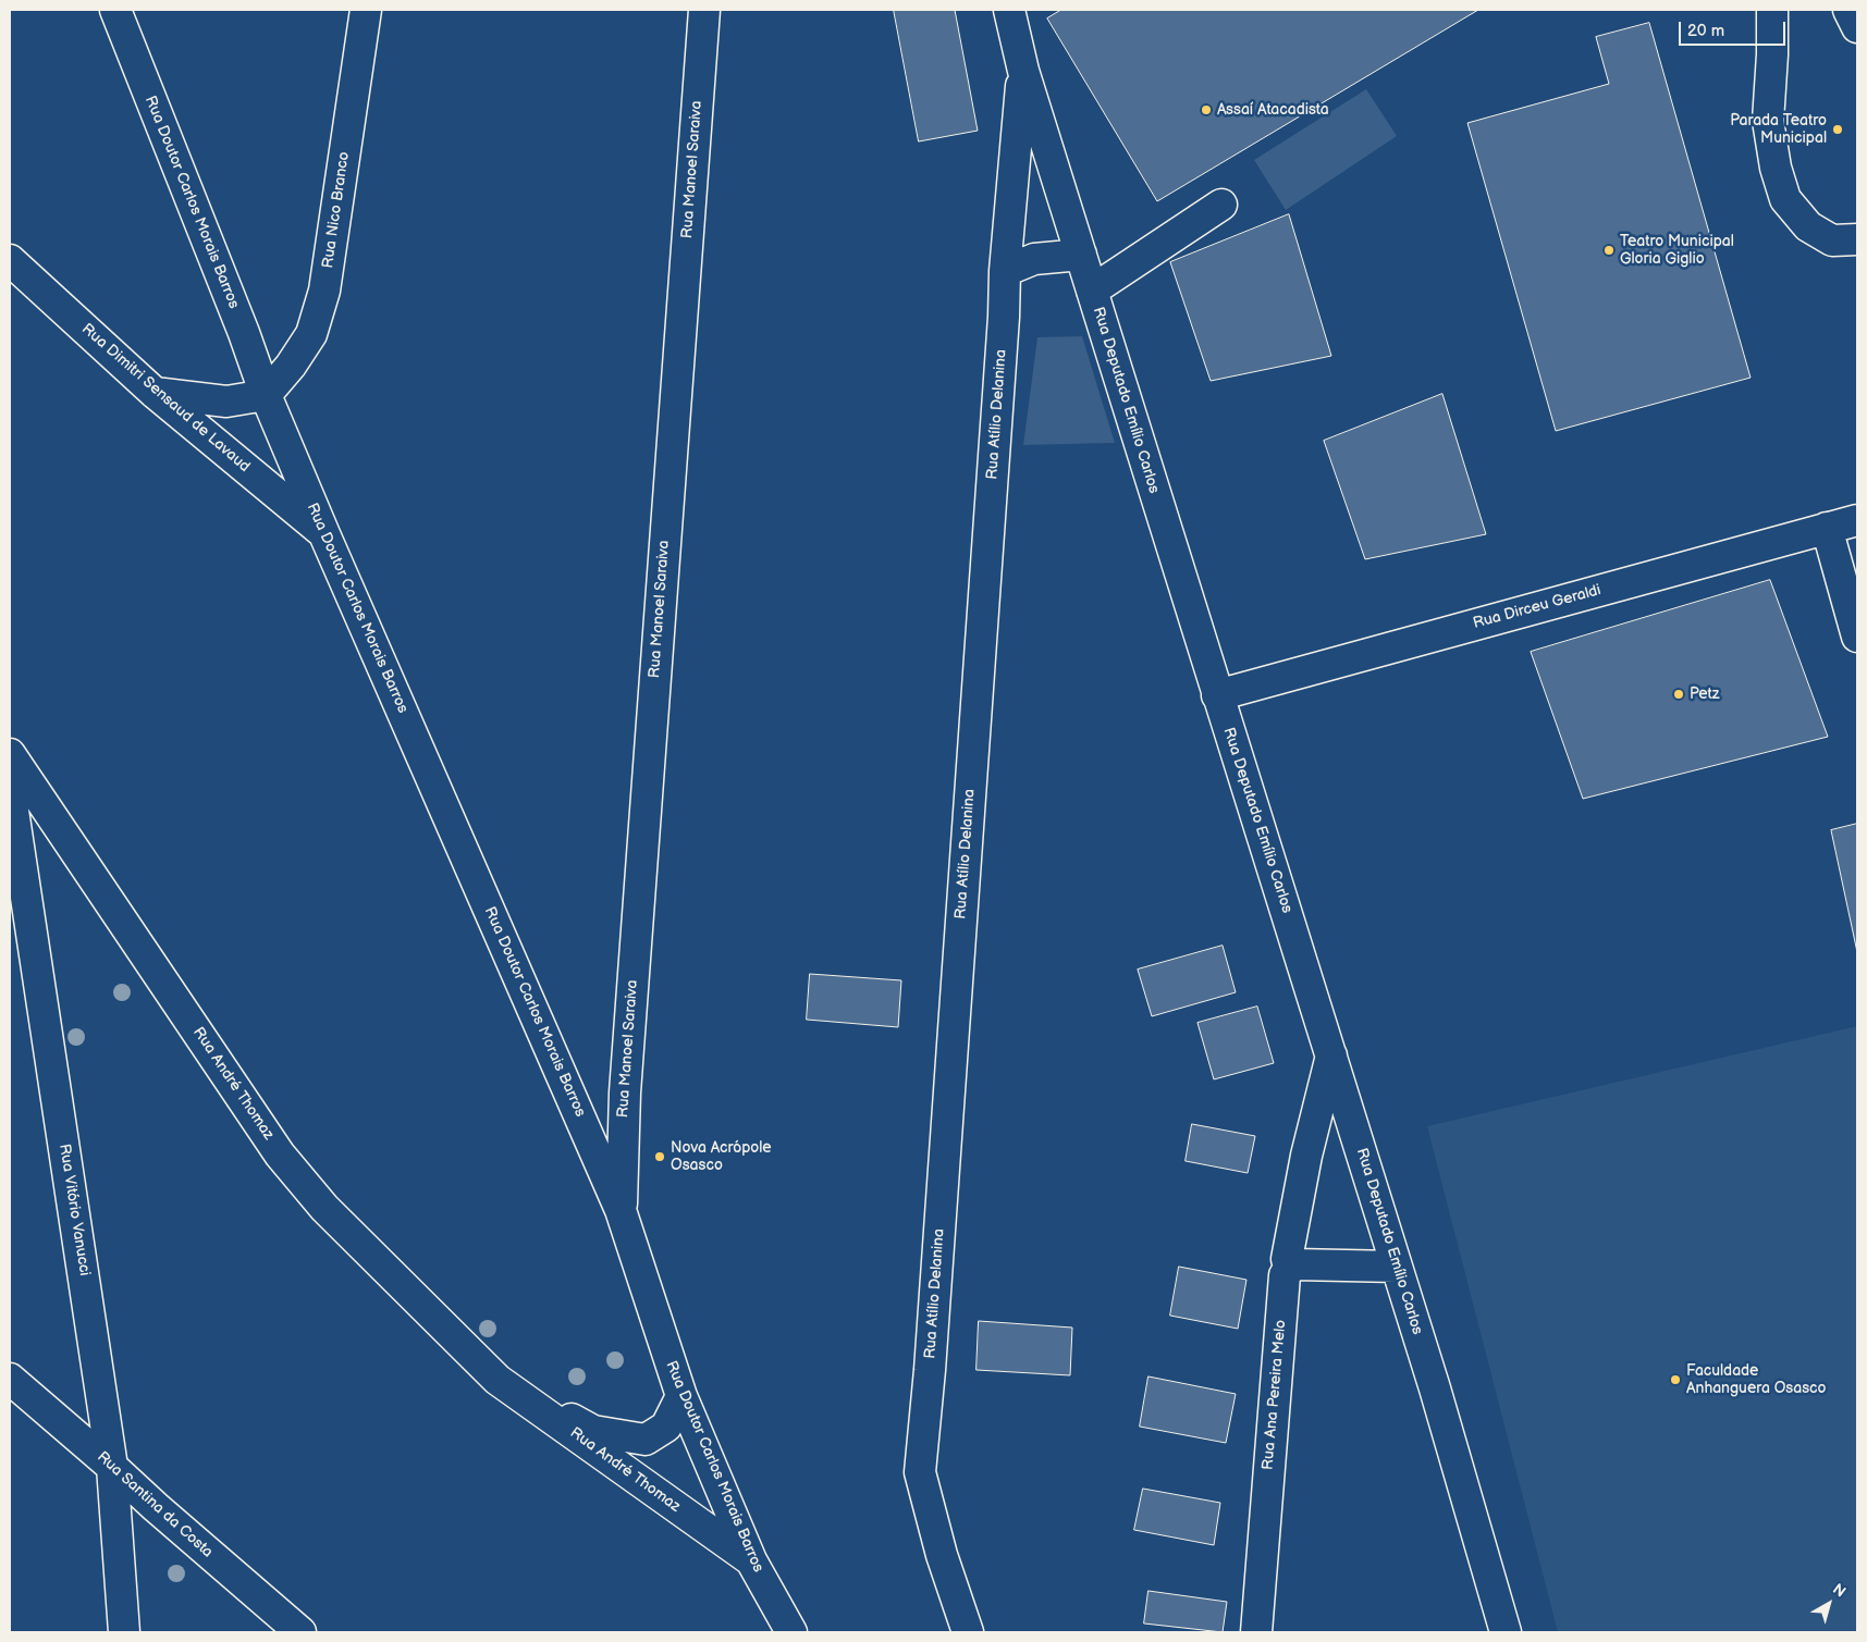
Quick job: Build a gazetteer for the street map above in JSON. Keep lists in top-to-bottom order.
{
  "streets": {
    "street": [
      "Rua Manoel Saraiva",
      "Rua Doutor Carlos Morais Barros",
      "Rua Nico Branco",
      "Rua Dimitri Sensaud de Lavaud",
      "Rua Deputado Emílio Carlos",
      "Rua Atílio Delanina",
      "Rua Dirceu Geraldi",
      "Rua André Thomaz",
      "Rua Vitório Vanucci",
      "Rua Ana Pereira Melo",
      "Rua Santina da Costa"
    ]
  },
  "crossings": [
    ["Rua Manoel Saraiva", "Rua Doutor Carlos Morais Barros"],
    ["Rua Doutor Carlos Morais Barros", "Rua Nico Branco"],
    ["Rua Doutor Carlos Morais Barros", "Rua Dimitri Sensaud de Lavaud"],
    ["Rua Doutor Carlos Morais Barros", "Rua André Thomaz"],
    ["Rua Deputado Emílio Carlos", "Rua Atílio Delanina"],
    ["Rua Deputado Emílio Carlos", "Rua Dirceu Geraldi"],
    ["Rua Deputado Emílio Carlos", "Rua Ana Pereira Melo"],
    ["Rua Vitório Vanucci", "Rua Santina da Costa"]
  ],
  "places": [
    "Assaí Atacadista",
    "Parada Teatro Municipal",
    "Teatro Municipal Gloria Giglio",
    "Petz",
    "Nova Acrópole Osasco",
    "Faculdade Anhanguera Osasco"
  ],
  "scale_bar": "20 m",
  "north": "top right"
}
